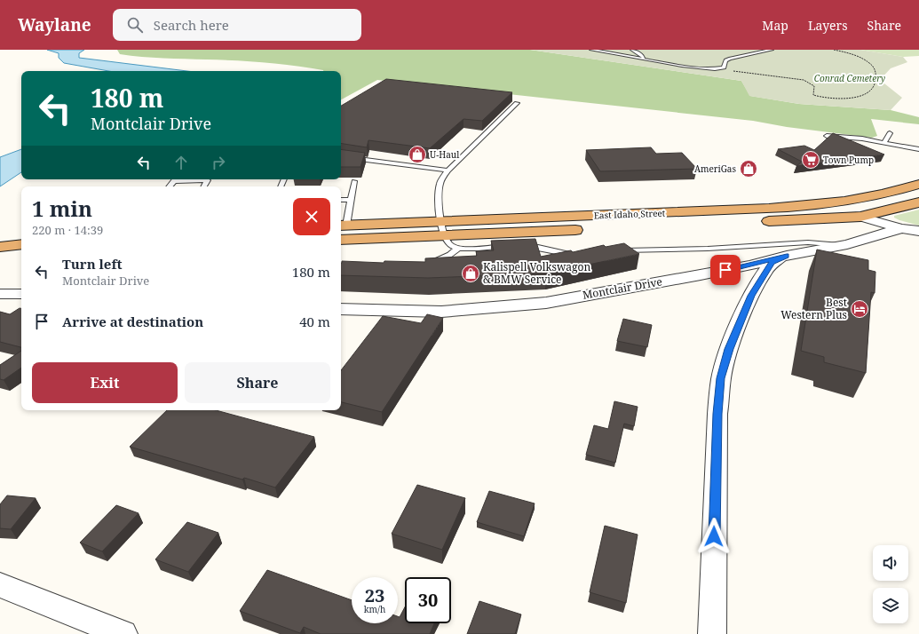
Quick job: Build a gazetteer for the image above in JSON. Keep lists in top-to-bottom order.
{
  "streets": {
    "highway": ["East Idaho Street"],
    "street": ["Montclair Drive"]
  },
  "crossings": [
    ["East Idaho Street", "Montclair Drive"]
  ],
  "parks": ["Conrad Cemetery"],
  "places": {
    "shop": ["U-Haul", "AmeriGas", "Kalispell Volkswagon & BMW Service"],
    "supermarket": ["Town Pump"],
    "hotel": ["Best Western Plus"]
  },
  "page": {
    "header": "Waylane",
    "search": "Search here",
    "nav": ["Map", "Layers", "Share"],
    "turn": ["180 m", "Montclair Drive"],
    "heading": ["1 min", "220 m · 14:39"],
    "list": [
      {
        "name": "Turn left",
        "note": "Montclair Drive",
        "value": "180 m"
      },
      {
        "name": "Arrive at destination",
        "value": "40 m"
      }
    ],
    "buttons": ["Exit", "Share"],
    "speed": "23 km/h",
    "limit": "30"
  }
}
